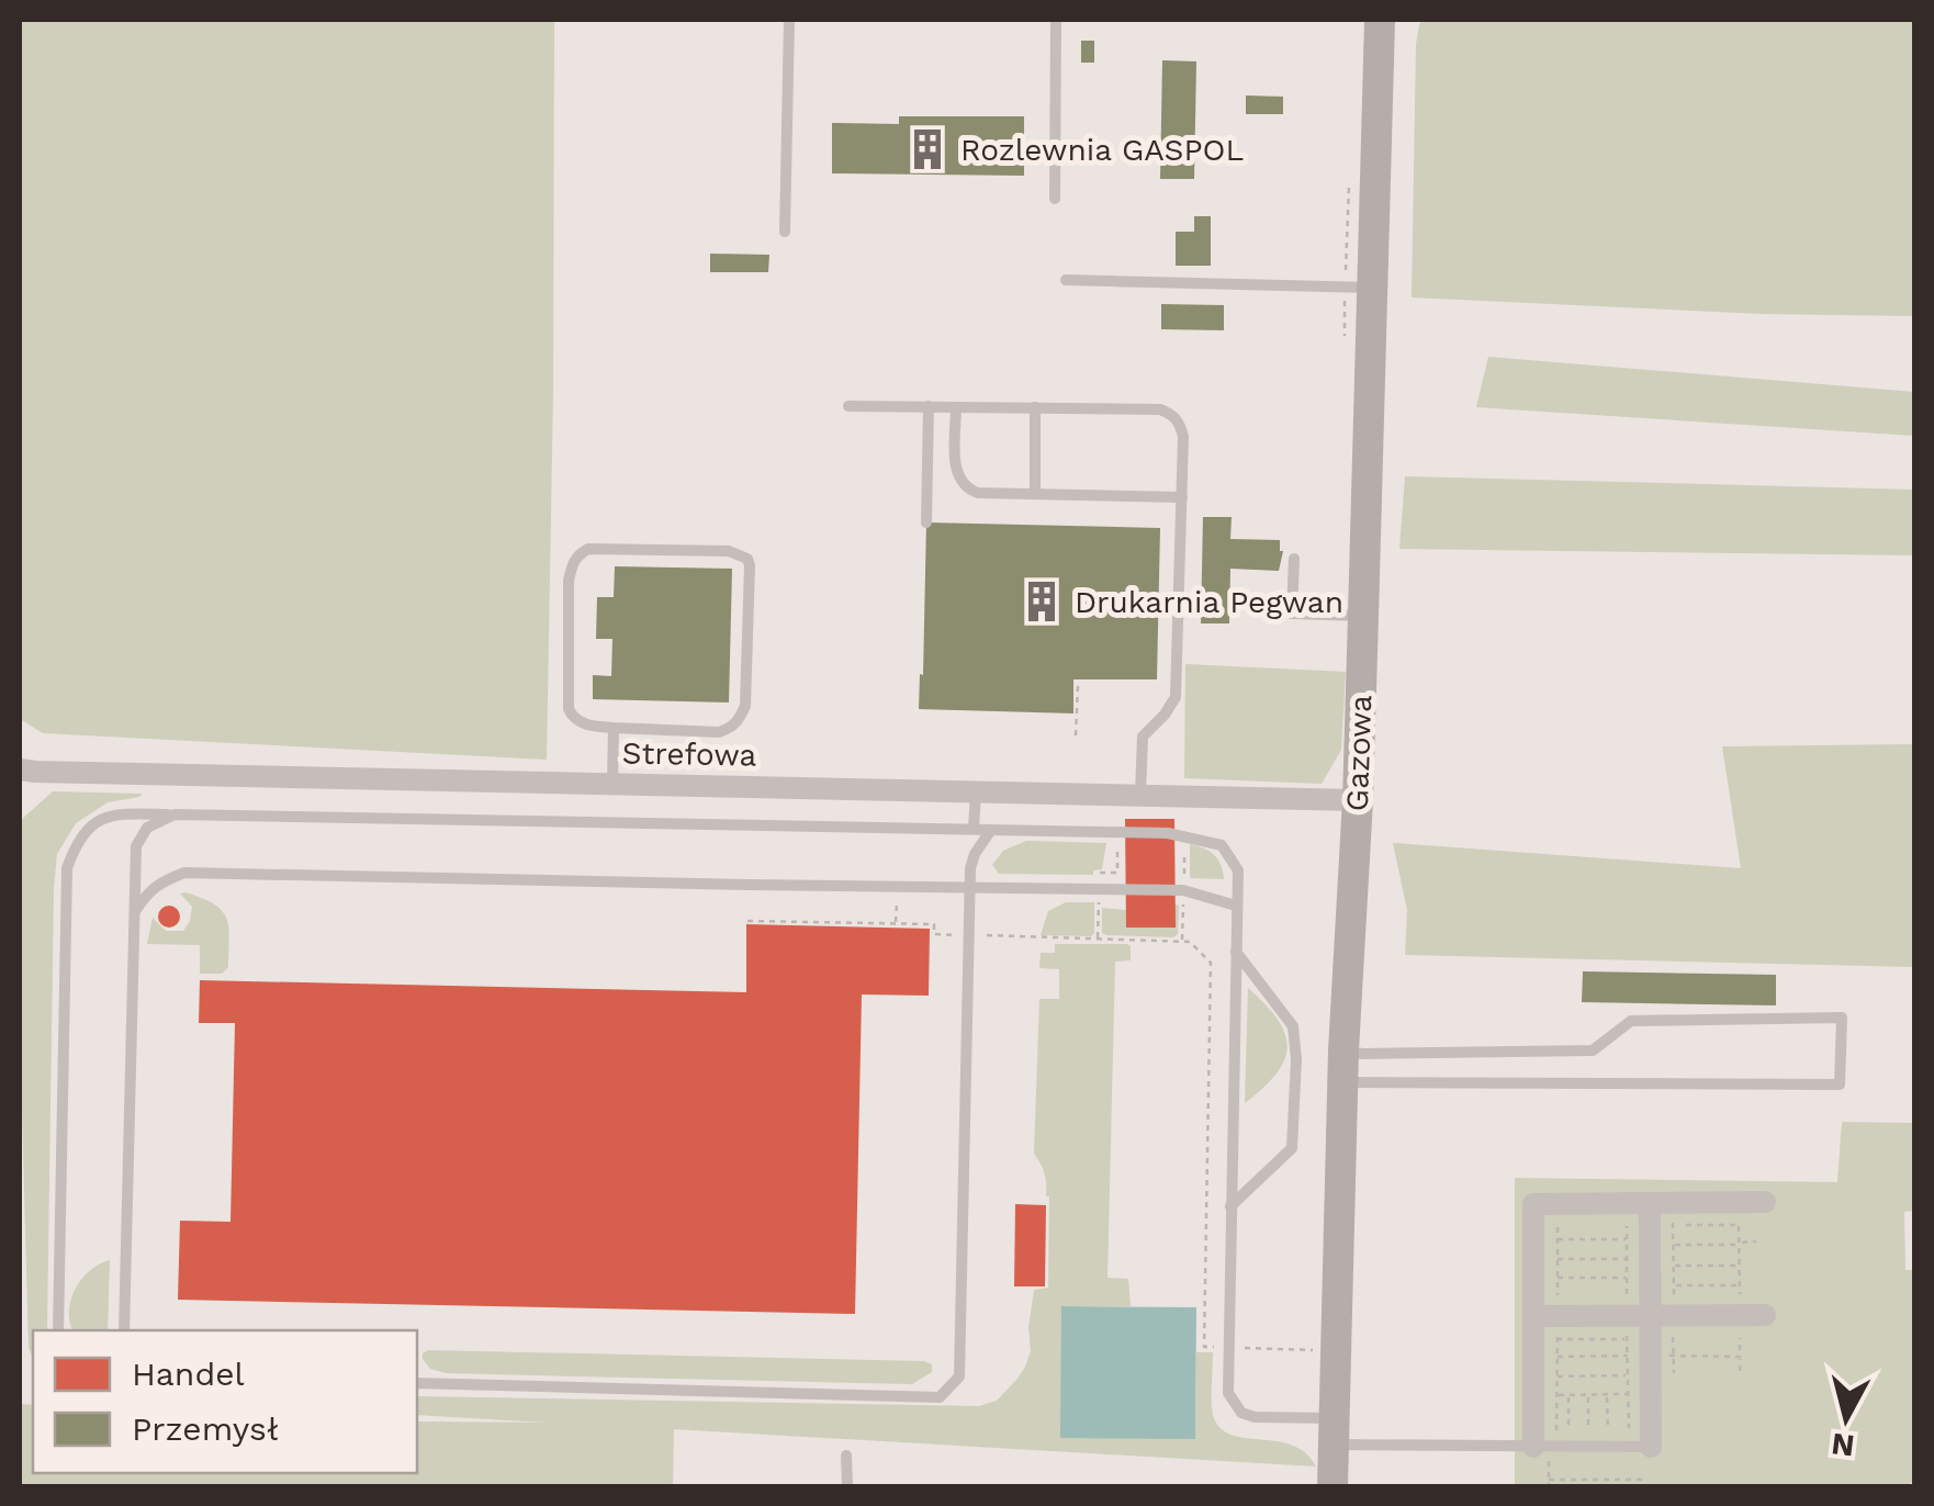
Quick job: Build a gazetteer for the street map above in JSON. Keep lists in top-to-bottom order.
{
  "streets": {
    "street": ["Gazowa", "Strefowa"]
  },
  "crossings": [
    ["Gazowa", "Strefowa"]
  ],
  "places": {
    "building": ["Rozlewnia GASPOL", "Drukarnia Pegwan"]
  },
  "legend": ["Handel", "Przemysł"],
  "north": "bottom"
}
